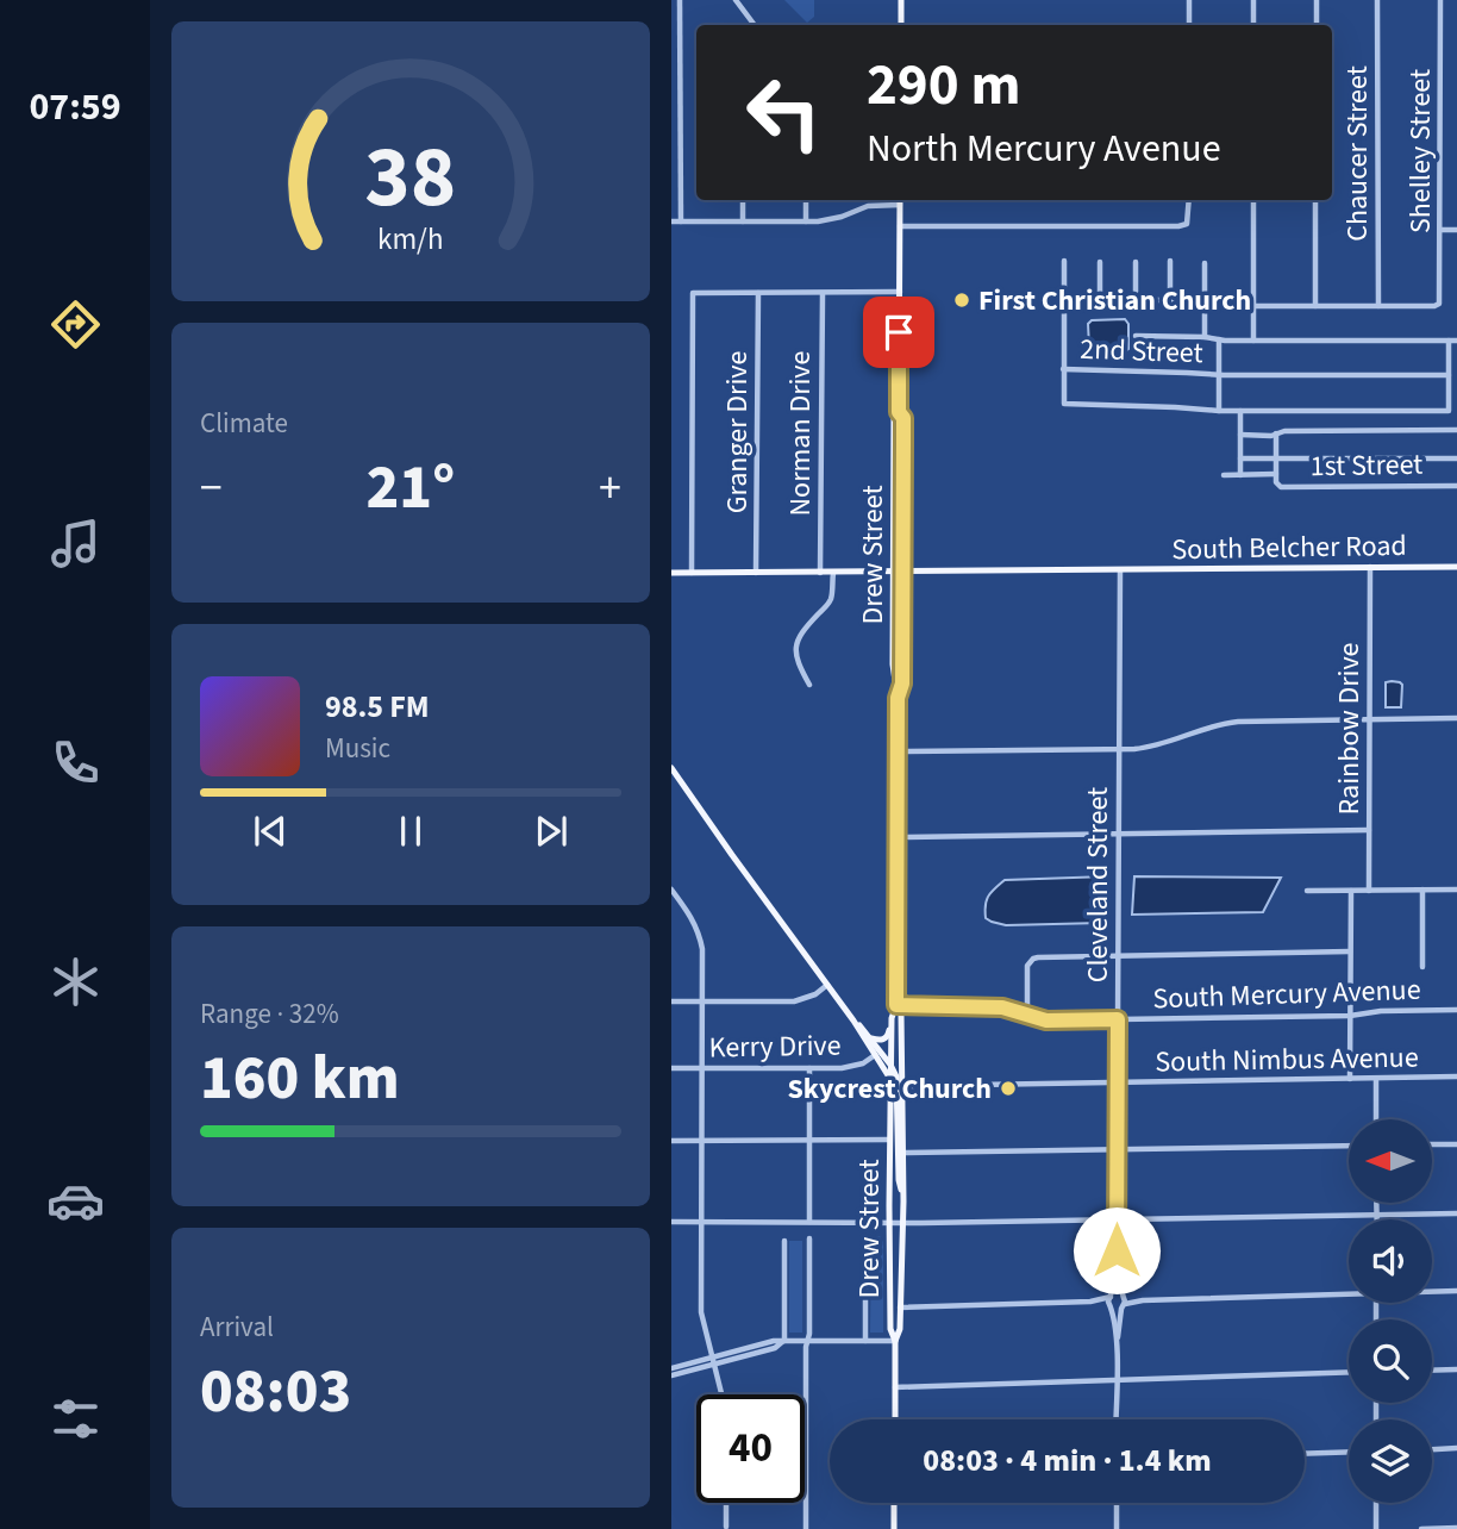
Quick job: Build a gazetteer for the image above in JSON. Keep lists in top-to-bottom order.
{
  "streets": {
    "main road": ["South Belcher Road", "Drew Street"],
    "street": [
      "Shelley Street",
      "Chaucer Street",
      "2nd Street",
      "Granger Drive",
      "Norman Drive",
      "1st Street",
      "Rainbow Drive",
      "Cleveland Street",
      "South Mercury Avenue",
      "Kerry Drive",
      "South Nimbus Avenue"
    ]
  },
  "crossings": [
    ["Shelley Street", "Chaucer Street"],
    ["Granger Drive", "South Belcher Road"],
    ["Norman Drive", "South Belcher Road"],
    ["South Belcher Road", "Drew Street"],
    ["South Belcher Road", "Rainbow Drive"],
    ["South Belcher Road", "Cleveland Street"],
    ["Drew Street", "South Mercury Avenue"],
    ["Drew Street", "South Nimbus Avenue"],
    ["Cleveland Street", "South Mercury Avenue"],
    ["Cleveland Street", "South Nimbus Avenue"]
  ],
  "places": ["First Christian Church", "Skycrest Church"],
  "north": "left",
  "page": {
    "tabs": "07:59",
    "turn": ["290 m", "North Mercury Avenue"],
    "tile": [
      "Climate",
      ["Range · 32%", "160 km"],
      ["Arrival", "08:03"]
    ],
    "heat": ["−", "21°", "+"],
    "song": ["98.5 FM", "Music"],
    "limit": "40",
    "trip": "08:03 · 4 min · 1.4 km",
    "gauge": ["38", "km/h"]
  }
}
